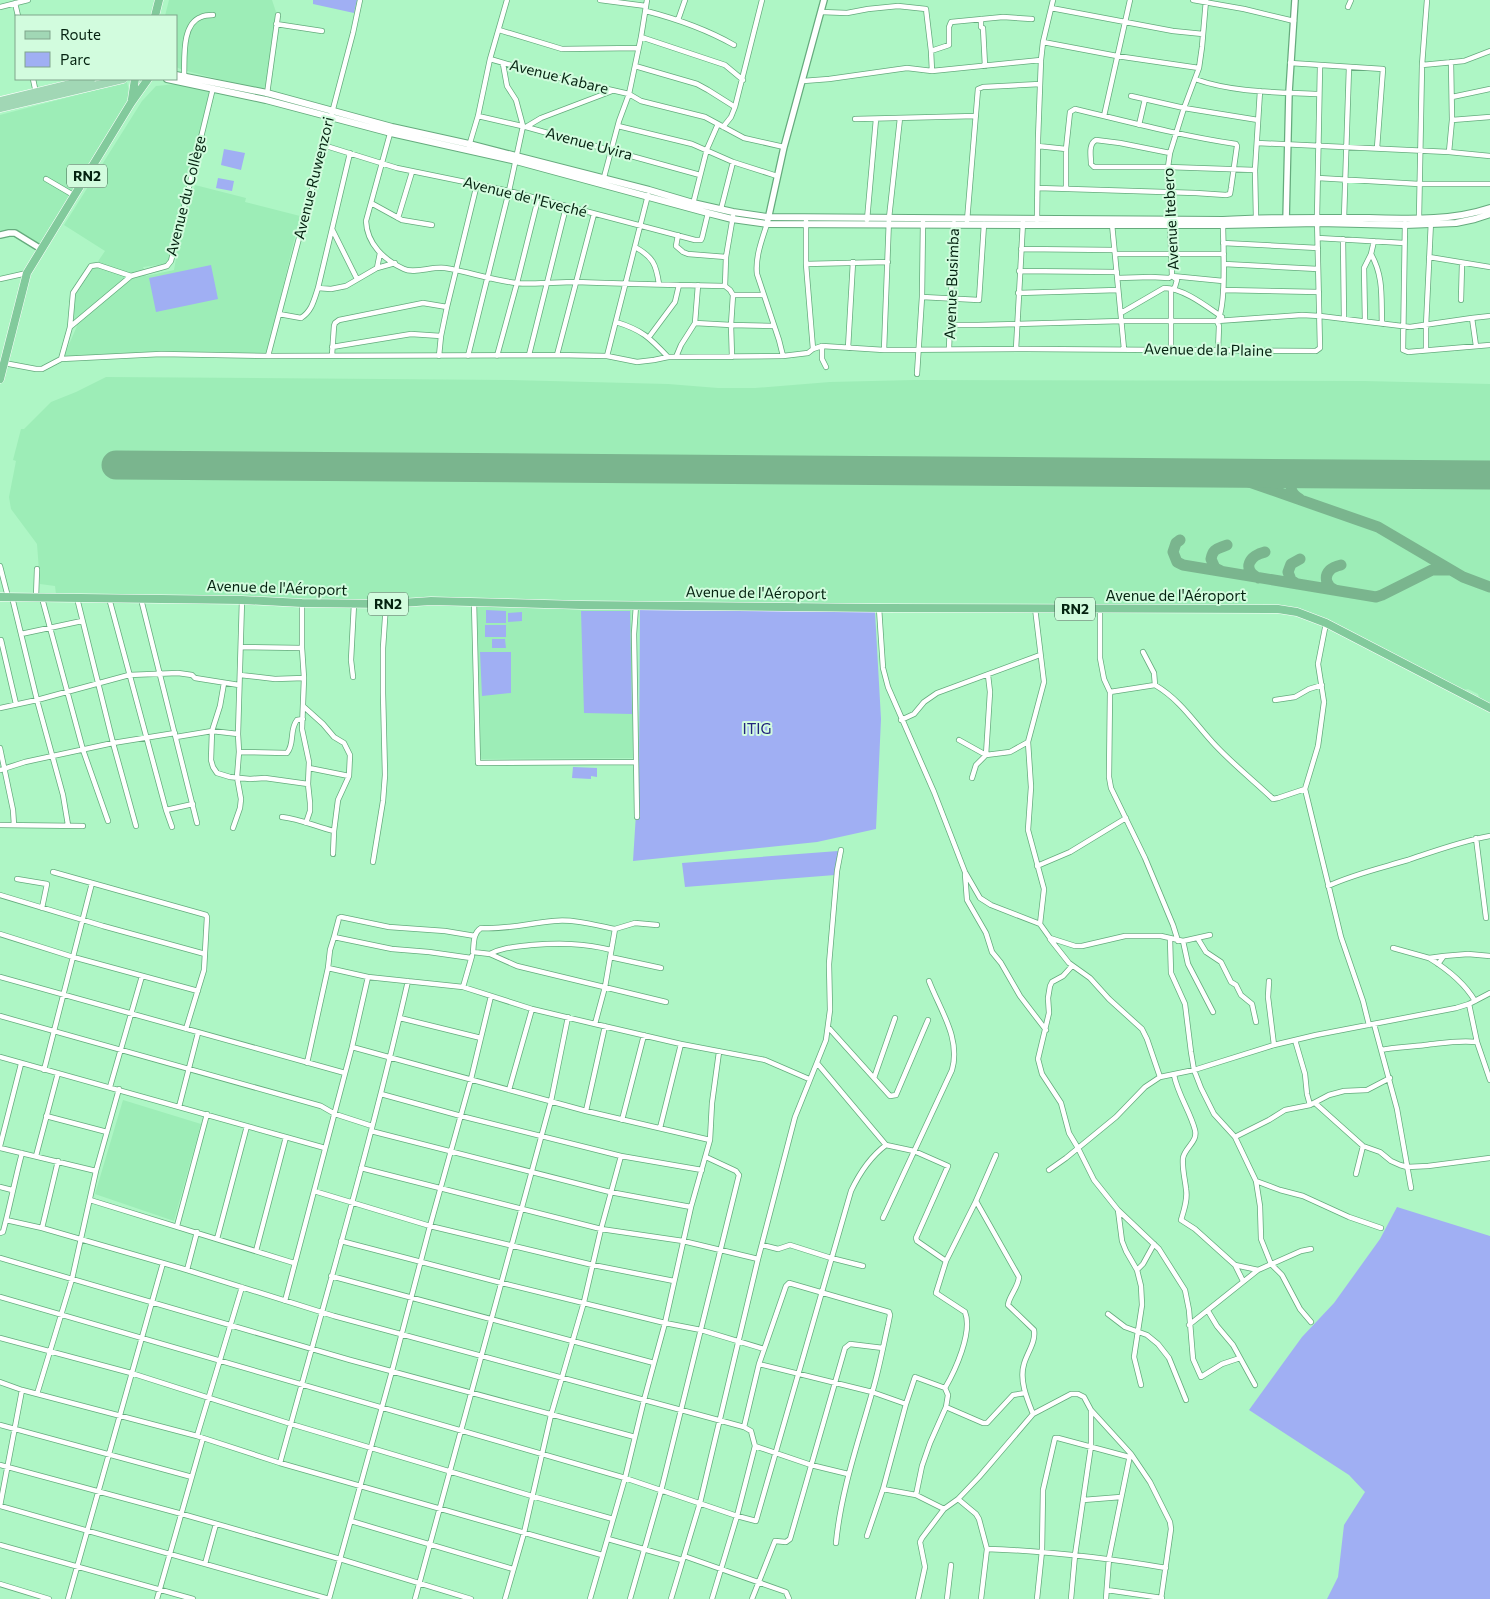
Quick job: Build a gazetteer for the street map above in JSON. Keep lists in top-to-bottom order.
{
  "streets": {
    "highway": ["RN2", "Avenue de l'Aéroport"],
    "street": [
      "Avenue Kabare",
      "Avenue Uvira",
      "Avenue Ruwenzori",
      "Avenue du Collège",
      "Avenue de l'Eveché",
      "Avenue Itebero",
      "Avenue Busimba",
      "Avenue de la Plaine"
    ]
  },
  "crossings": [
    ["RN2", "Avenue de la Plaine"],
    ["Avenue Ruwenzori", "Avenue de l'Eveché"],
    ["Avenue Ruwenzori", "Avenue de la Plaine"],
    ["Avenue Itebero", "Avenue de la Plaine"],
    ["Avenue Busimba", "Avenue de la Plaine"]
  ],
  "parks": ["ITIG"],
  "legend": ["Route", "Parc"]
}
